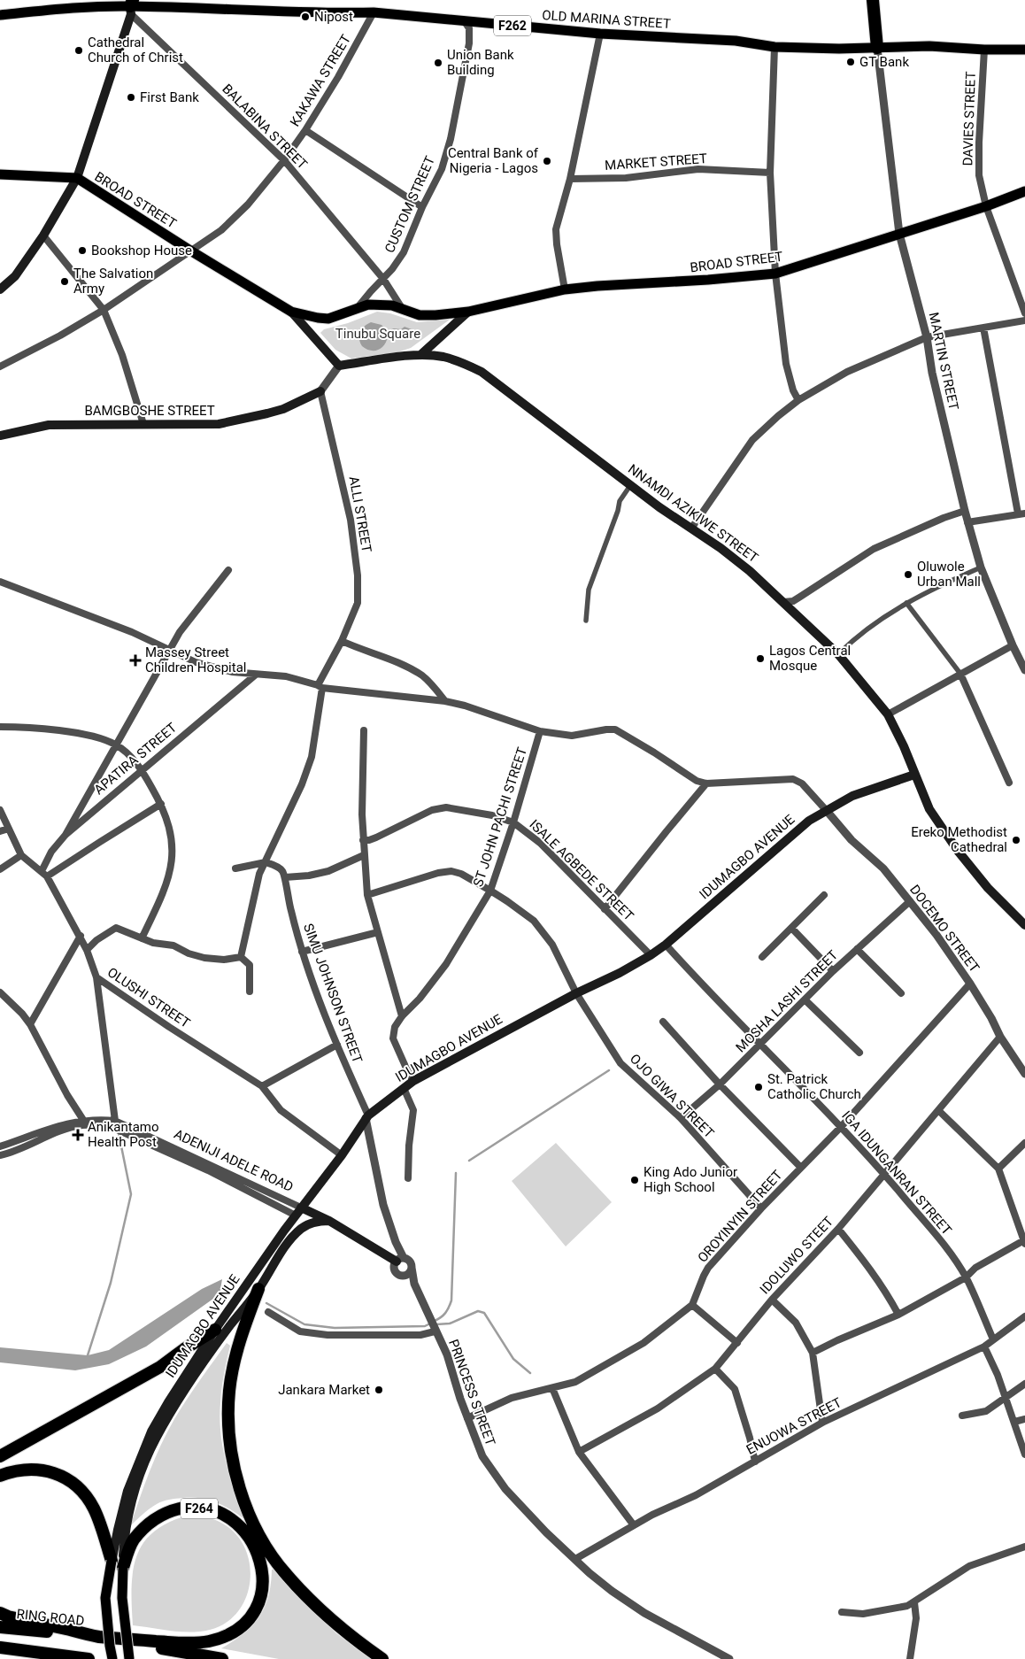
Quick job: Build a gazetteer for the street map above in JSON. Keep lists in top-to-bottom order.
{
  "streets": {
    "highway": ["F264", "RING ROAD"],
    "main road": [
      "OLD MARINA STREET",
      "F262",
      "BROAD STREET",
      "BAMGBOSHE STREET",
      "NNAMDI AZIKIWE STREET",
      "IDUMAGBO AVENUE",
      "ADENIJI ADELE ROAD"
    ],
    "street": [
      "KAKAWA STREET",
      "DAVIES STREET",
      "BALABINA STREET",
      "MARKET STREET",
      "CUSTOM STREET",
      "MARTIN STREET",
      "ALLI STREET",
      "APATIRA STREET",
      "ST JOHN PACHI STREET",
      "ISALE AGBEDE STREET",
      "DOCEMO STREET",
      "SIMU JOHNSON STREET",
      "OLUSHI STREET",
      "MOSHA LASHI STREET",
      "OJO GIWA STREET",
      "IGA IDUNGANRAN STREET",
      "OROYINYIN STREET",
      "IDOLUWO STEET",
      "PRINCESS STREET",
      "ENUOWA STREET"
    ]
  },
  "crossings": [
    ["OLD MARINA STREET", "KAKAWA STREET"],
    ["OLD MARINA STREET", "DAVIES STREET"],
    ["OLD MARINA STREET", "BALABINA STREET"],
    ["OLD MARINA STREET", "CUSTOM STREET"],
    ["OLD MARINA STREET", "MARTIN STREET"],
    ["KAKAWA STREET", "BALABINA STREET"],
    ["KAKAWA STREET", "BROAD STREET"],
    ["DAVIES STREET", "BROAD STREET"],
    ["BALABINA STREET", "BROAD STREET"],
    ["BALABINA STREET", "CUSTOM STREET"],
    ["BROAD STREET", "CUSTOM STREET"],
    ["BROAD STREET", "MARTIN STREET"],
    ["BROAD STREET", "NNAMDI AZIKIWE STREET"],
    ["BAMGBOSHE STREET", "ALLI STREET"],
    ["NNAMDI AZIKIWE STREET", "IDUMAGBO AVENUE"],
    ["APATIRA STREET", "OLUSHI STREET"],
    ["ST JOHN PACHI STREET", "ISALE AGBEDE STREET"],
    ["ST JOHN PACHI STREET", "OJO GIWA STREET"],
    ["IDUMAGBO AVENUE", "ISALE AGBEDE STREET"],
    ["IDUMAGBO AVENUE", "DOCEMO STREET"],
    ["IDUMAGBO AVENUE", "SIMU JOHNSON STREET"],
    ["IDUMAGBO AVENUE", "OLUSHI STREET"],
    ["IDUMAGBO AVENUE", "OJO GIWA STREET"],
    ["IDUMAGBO AVENUE", "ADENIJI ADELE ROAD"],
    ["IDUMAGBO AVENUE", "IGA IDUNGANRAN STREET"],
    ["IDUMAGBO AVENUE", "F264"],
    ["DOCEMO STREET", "MOSHA LASHI STREET"],
    ["DOCEMO STREET", "OROYINYIN STREET"],
    ["DOCEMO STREET", "IDOLUWO STEET"],
    ["MOSHA LASHI STREET", "OJO GIWA STREET"],
    ["MOSHA LASHI STREET", "IGA IDUNGANRAN STREET"],
    ["OJO GIWA STREET", "OROYINYIN STREET"],
    ["ADENIJI ADELE ROAD", "PRINCESS STREET"],
    ["IGA IDUNGANRAN STREET", "OROYINYIN STREET"],
    ["IGA IDUNGANRAN STREET", "IDOLUWO STEET"],
    ["IGA IDUNGANRAN STREET", "ENUOWA STREET"],
    ["PRINCESS STREET", "ENUOWA STREET"],
    ["F264", "RING ROAD"]
  ],
  "parks": ["Tinubu Square"],
  "places": {
    "other": [
      "Nipost",
      "Cathedral Church of Christ",
      "GT Bank",
      "Union Bank Building",
      "First Bank",
      "Central Bank of Nigeria - Lagos",
      "Bookshop House",
      "The Salvation Army",
      "Oluwole Urban Mall",
      "Lagos Central Mosque",
      "Ereko Methodist Cathedral",
      "St. Patrick Catholic Church",
      "King Ado Junior High School",
      "Jankara Market"
    ],
    "health": ["Massey Street Children Hospital", "Anikantamo Health Post"]
  }
}
